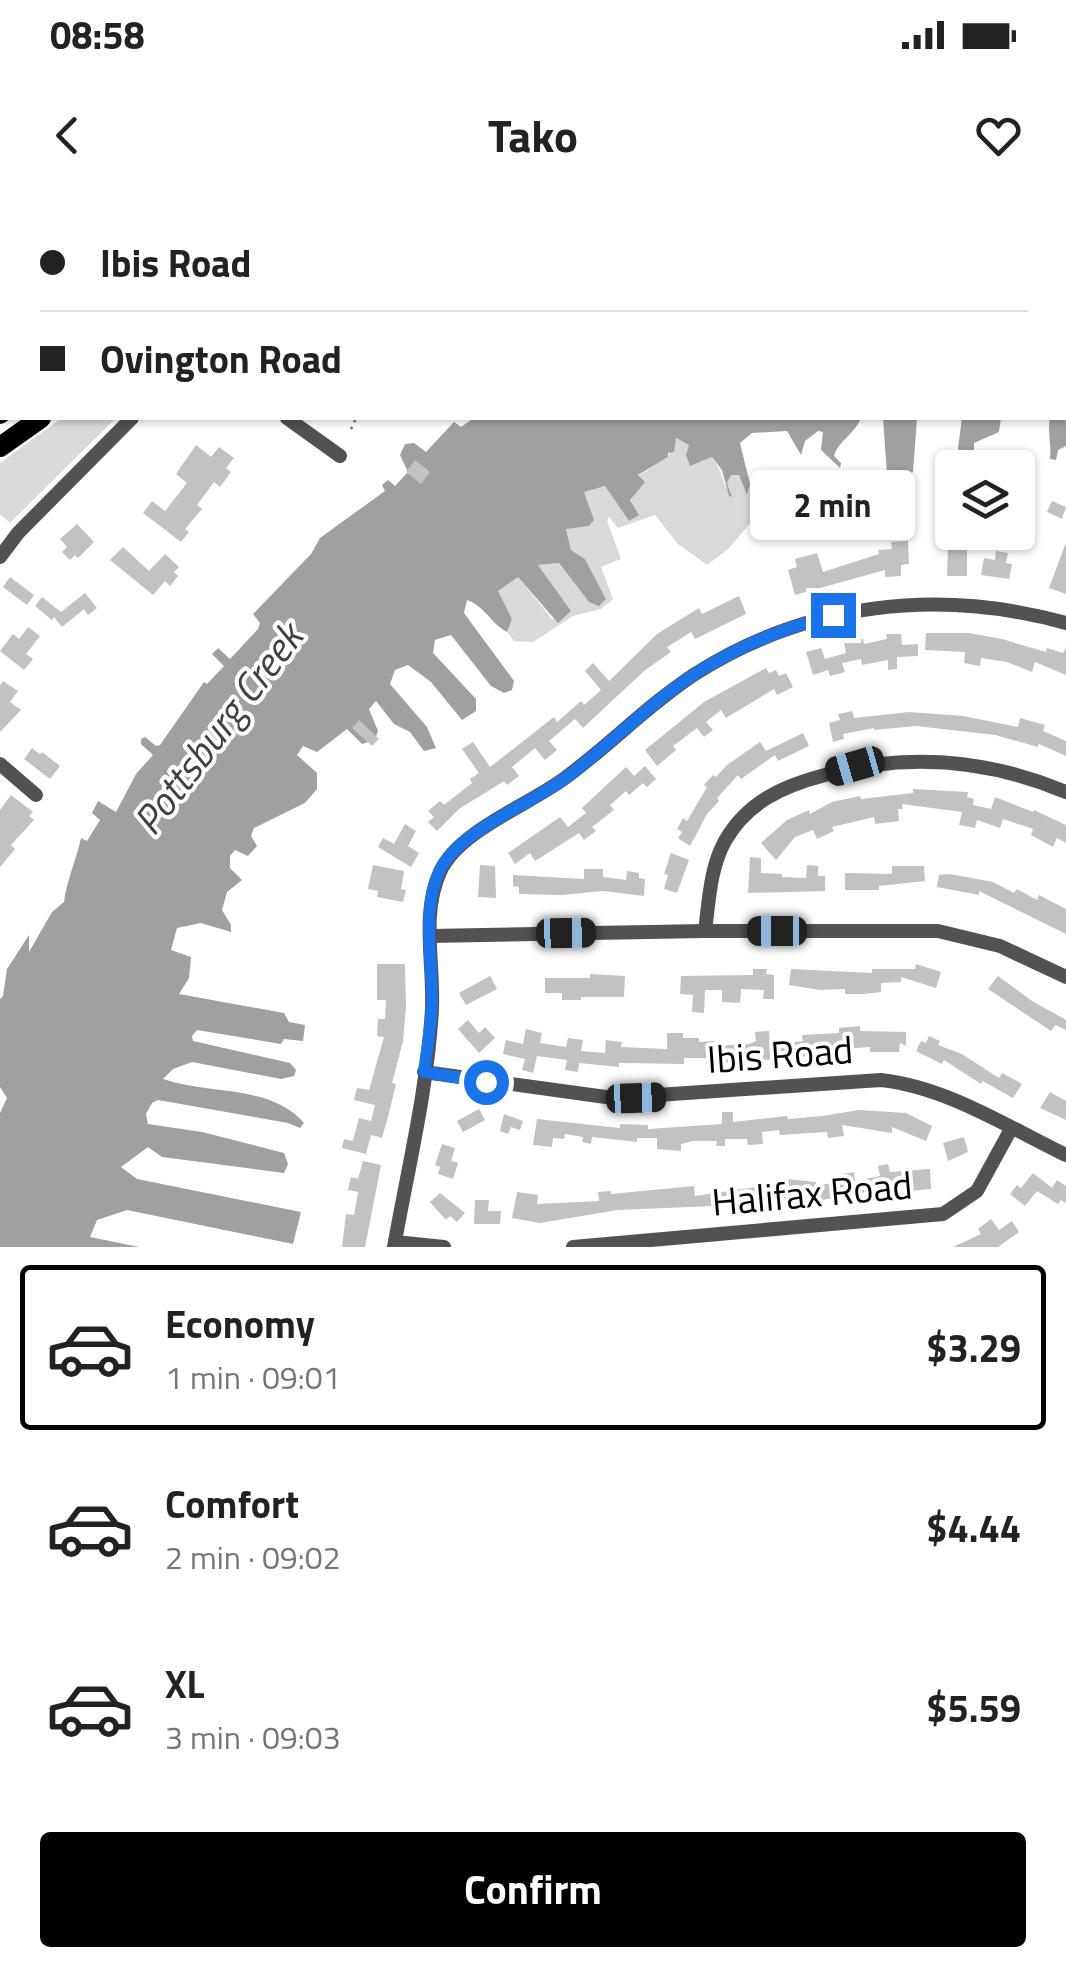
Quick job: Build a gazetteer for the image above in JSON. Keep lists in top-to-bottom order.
{
  "streets": {
    "street": ["Ibis Road", "Halifax Road"]
  },
  "crossings": [
    ["Ibis Road", "Halifax Road"]
  ],
  "water": ["Pottsburg Creek"],
  "page": {
    "status": "08:58",
    "header": "Tako",
    "banner": ["Ibis Road", "Ovington Road"],
    "bubble": "2 min",
    "list": [
      {
        "name": "Economy",
        "note": "1 min · 09:01",
        "value": "$3.29"
      },
      {
        "name": "Comfort",
        "note": "2 min · 09:02",
        "value": "$4.44"
      },
      {
        "name": "XL",
        "note": "3 min · 09:03",
        "value": "$5.59"
      }
    ],
    "buttons": "Confirm"
  }
}
